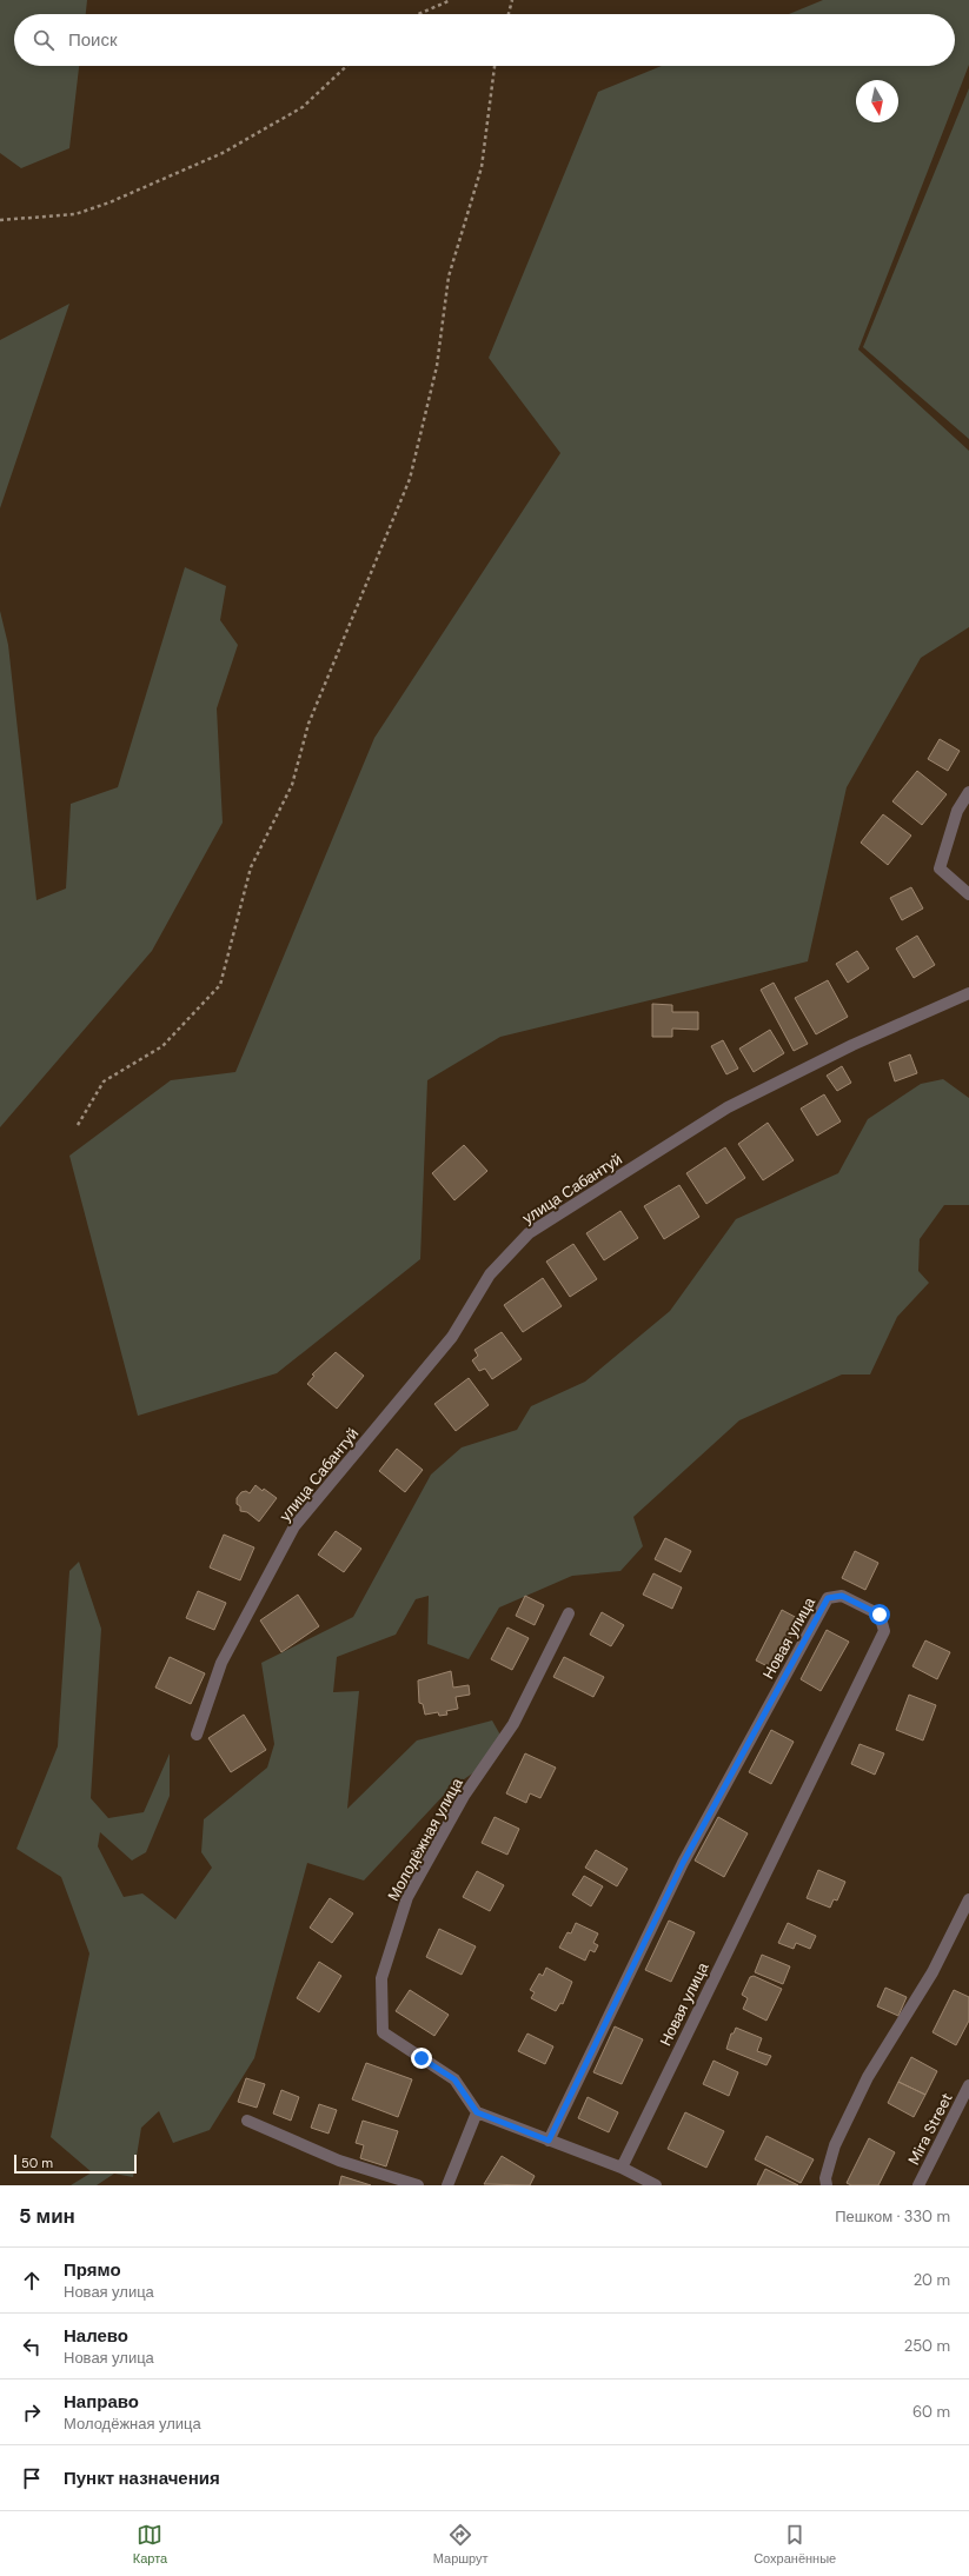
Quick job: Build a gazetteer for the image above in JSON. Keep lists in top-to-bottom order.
{
  "streets": {
    "street": [
      "улица Сабантуй",
      "Новая улица",
      "Молодёжная улица",
      "Mira Street"
    ]
  },
  "scale_bar": "50 m",
  "north": "bottom",
  "page": {
    "search": "Поиск",
    "scale": "50 m",
    "heading": ["5 мин", "Пешком · 330 m"],
    "list": [
      ["Прямо", "Новая улица", "20 m"],
      ["Налево", "Новая улица", "250 m"],
      ["Направо", "Молодёжная улица", "60 m"],
      "Пункт назначения"
    ],
    "nav": ["Карта", "Маршрут", "Сохранённые"]
  }
}
